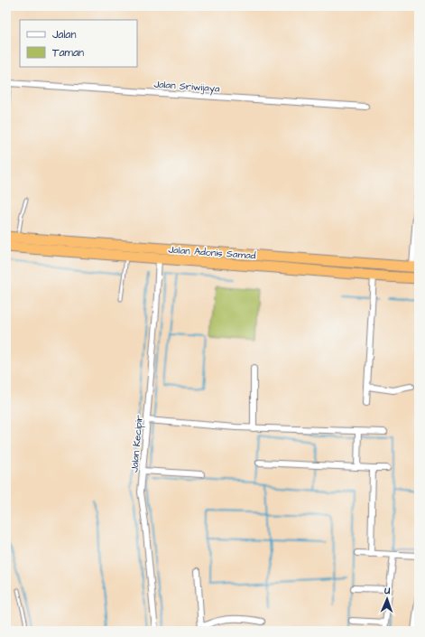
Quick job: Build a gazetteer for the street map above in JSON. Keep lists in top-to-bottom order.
{
  "streets": {
    "highway": ["Jalan Adonis Samad"],
    "street": ["Jalan Sriwijaya", "Jalan Kecipir"]
  },
  "legend": ["Jalan", "Taman"],
  "north": "top"
}
